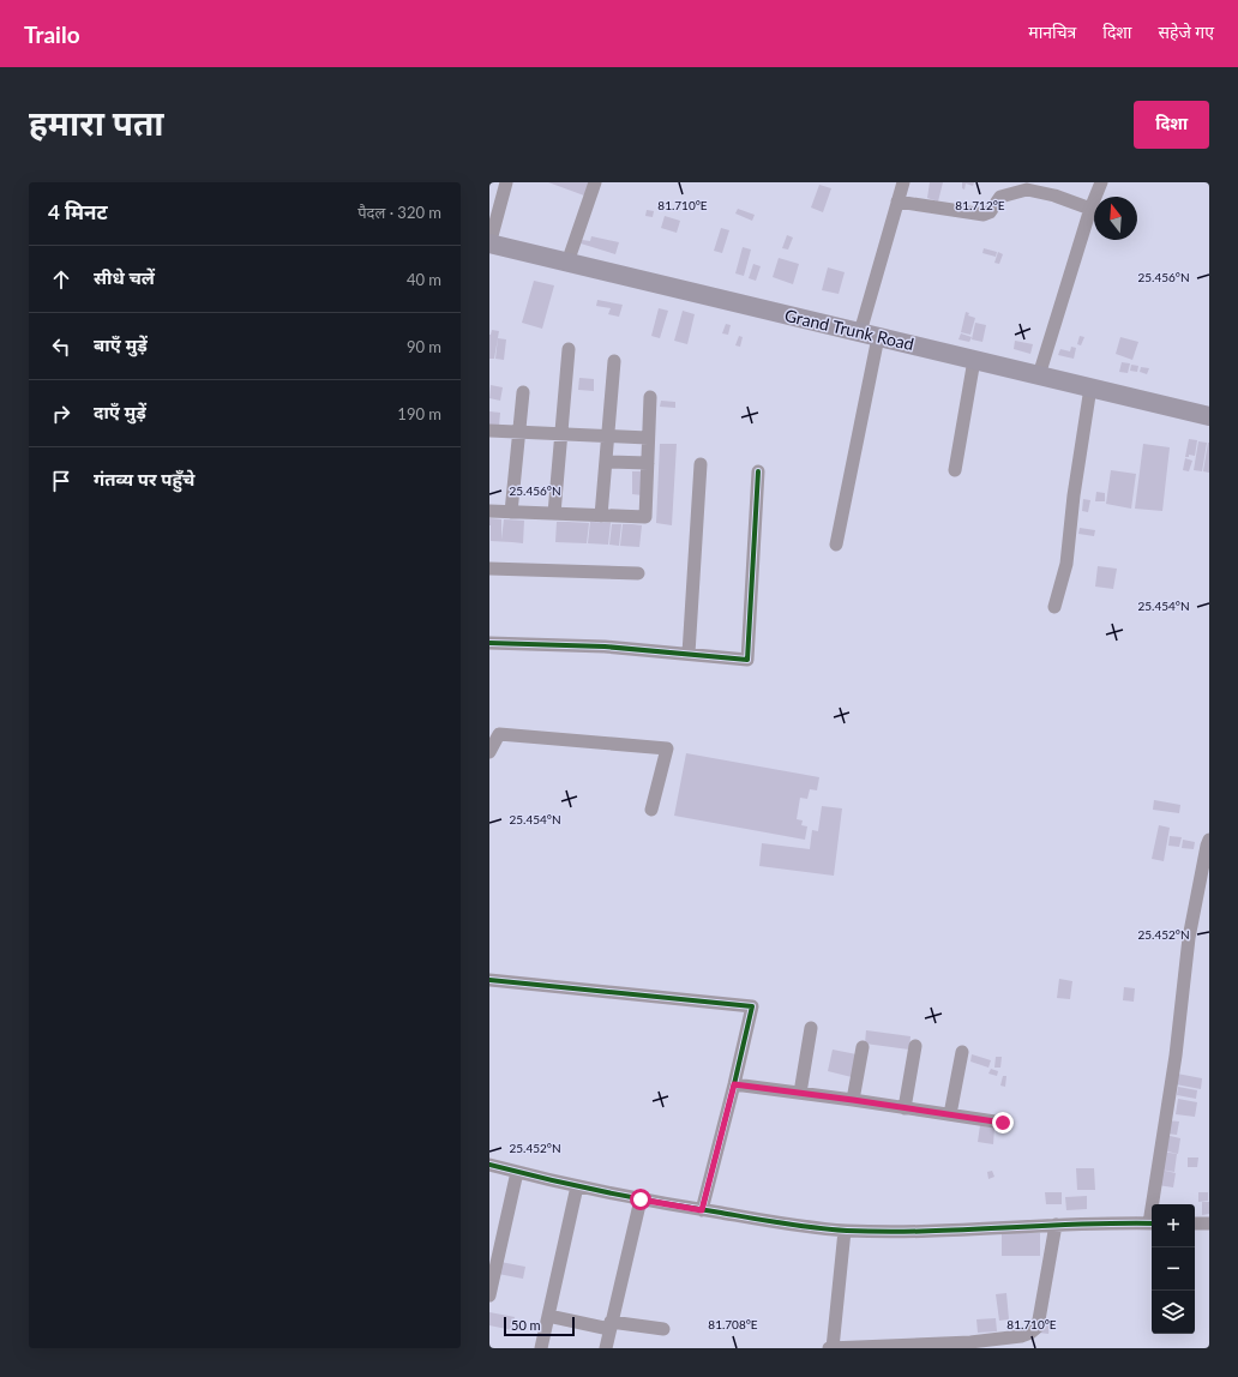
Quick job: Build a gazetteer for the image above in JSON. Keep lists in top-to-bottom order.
{
  "streets": {
    "highway": ["Grand Trunk Road"]
  },
  "scale_bar": "50 m",
  "north": "top",
  "page": {
    "header": "Trailo",
    "nav": ["मानचित्र", "दिशा", "सहेजे गए"],
    "buttons": "दिशा",
    "title": "हमारा पता",
    "heading": ["4 मिनट", "पैदल · 320 m"],
    "list": [
      ["सीधे चलें", "40 m"],
      ["बाएँ मुड़ें", "90 m"],
      ["दाएँ मुड़ें", "190 m"],
      "गंतव्य पर पहुँचे"
    ],
    "map_buttons": ["+", "−"],
    "scale": "50 m"
  },
  "coordinates": [
    "81.710°E",
    "81.712°E",
    "25.456°N",
    "25.454°N",
    "25.452°N",
    "81.708°E"
  ]
}
